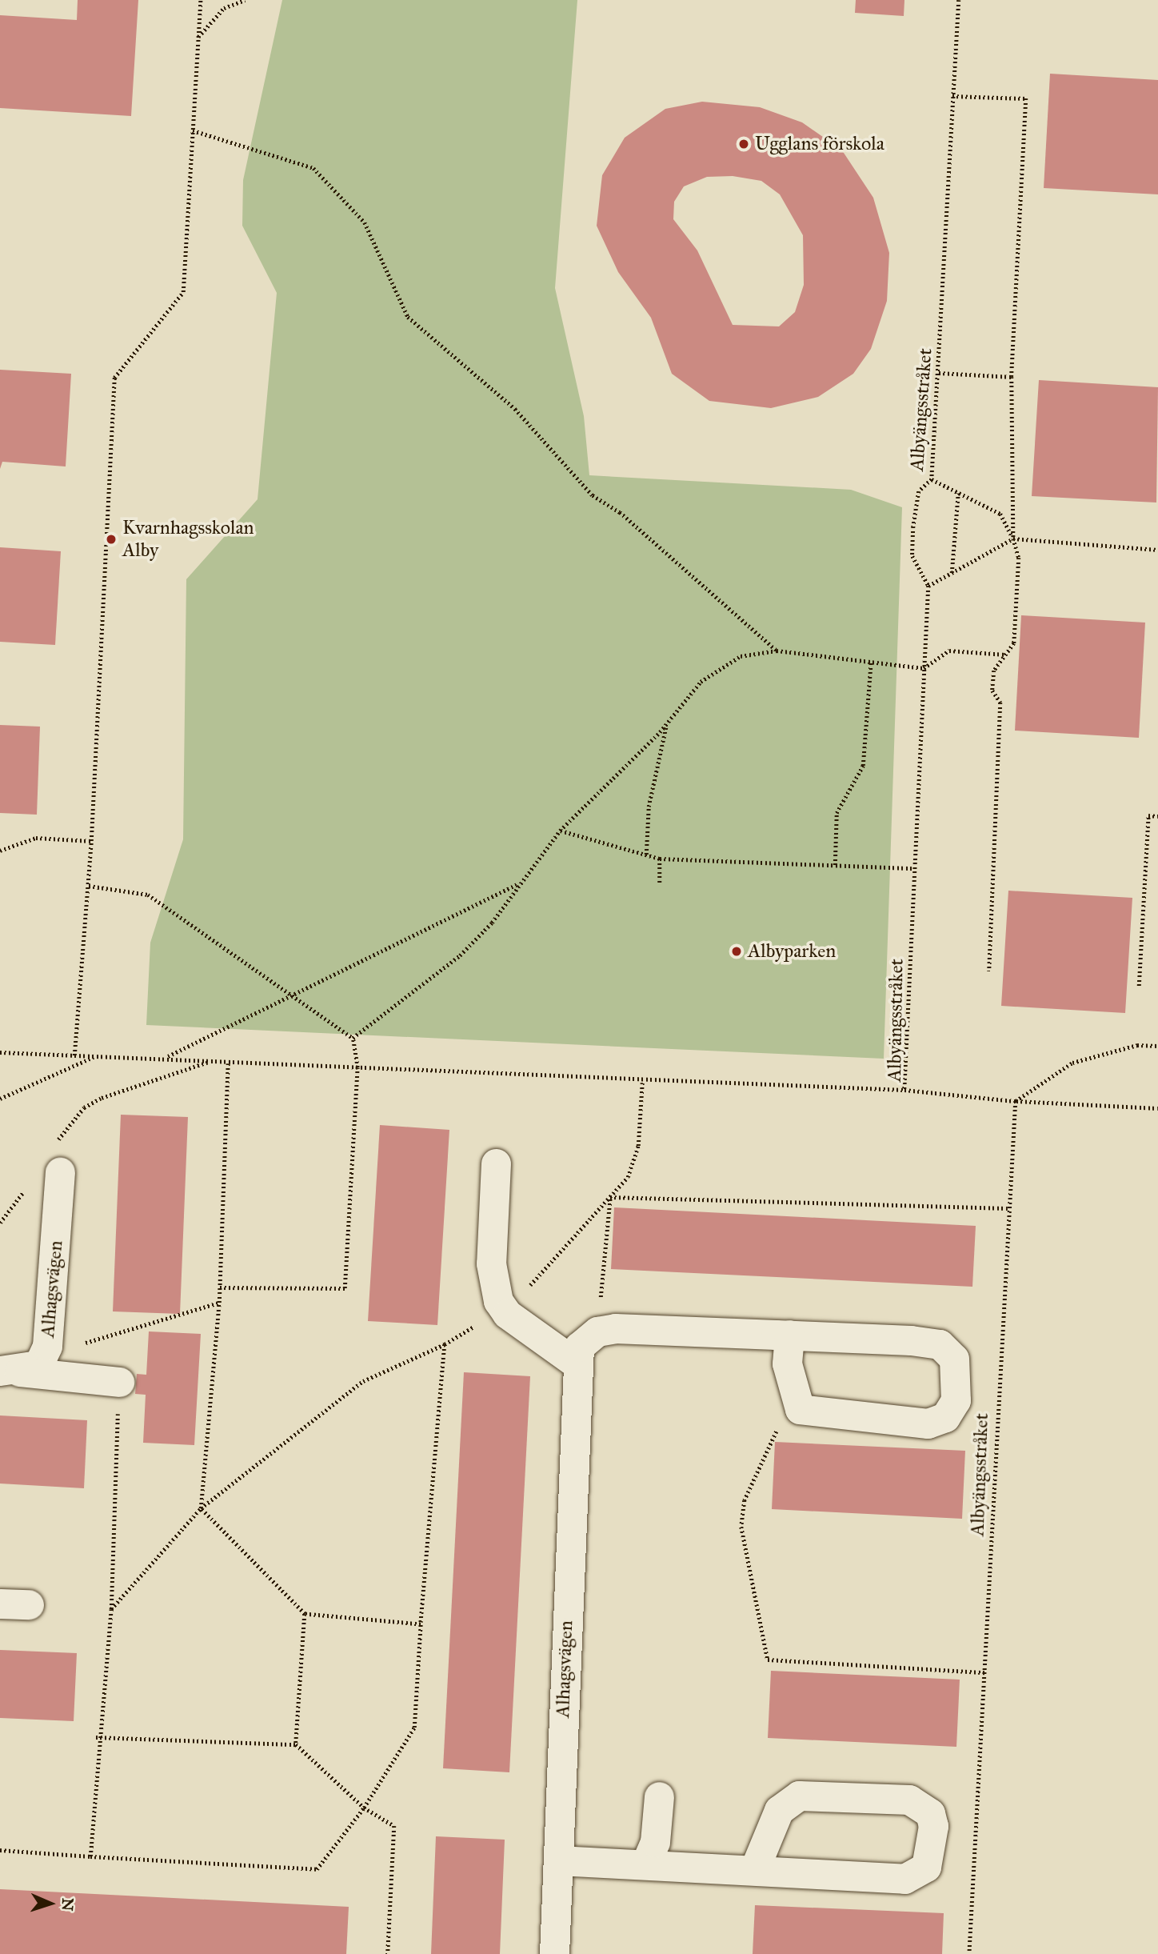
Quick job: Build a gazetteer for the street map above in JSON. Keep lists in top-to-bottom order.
{
  "streets": {
    "street": ["Alhagsvägen"],
    "path": ["Albyängsstråket"]
  },
  "places": ["Ugglans förskola", "Kvarnhagsskolan Alby", "Albyparken"],
  "north": "right"
}
